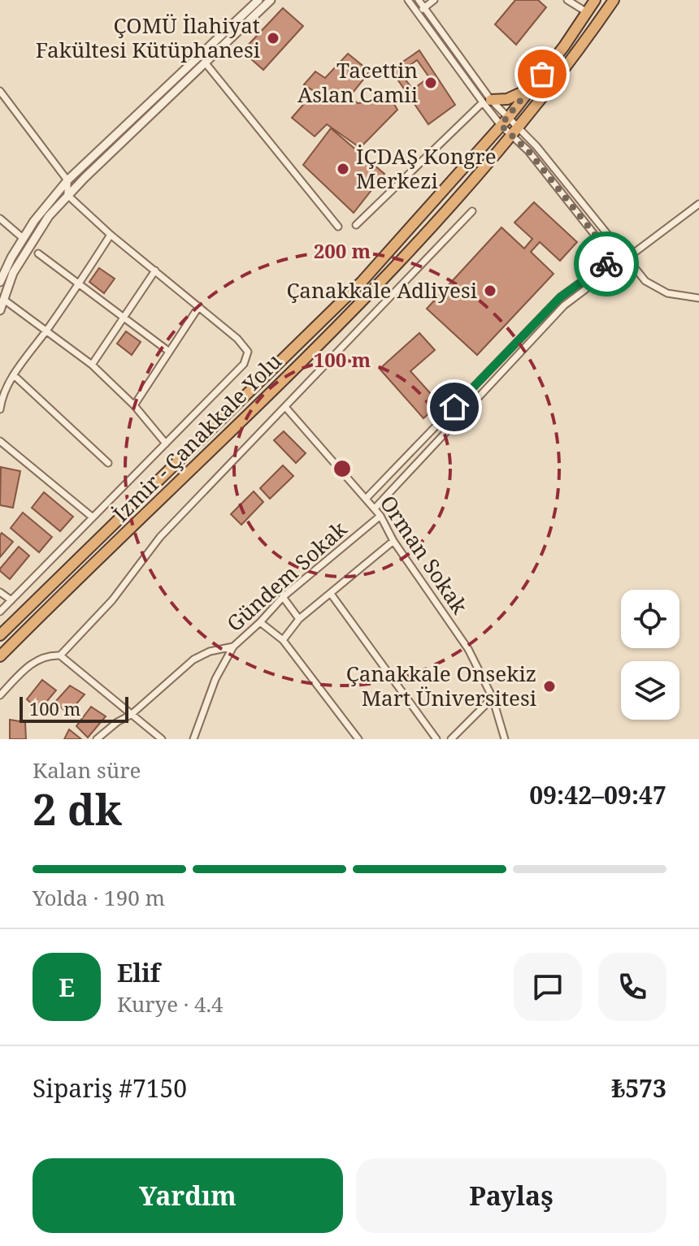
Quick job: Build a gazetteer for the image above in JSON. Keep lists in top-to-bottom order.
{
  "streets": {
    "highway": ["İzmir - Çanakkale Yolu"],
    "street": ["Orman Sokak", "Gündem Sokak"]
  },
  "crossings": [
    ["Orman Sokak", "Gündem Sokak"]
  ],
  "places": [
    "ÇOMÜ İlahiyat Fakültesi Kütüphanesi",
    "Tacettin Aslan Camii",
    "İÇDAŞ Kongre Merkezi",
    "Çanakkale Adliyesi",
    "Çanakkale Onsekiz Mart Üniversitesi"
  ],
  "scale_bar": "100 m",
  "page": {
    "scale": "100 m",
    "heading": ["2 dk", "Kalan süre", "09:42–09:47"],
    "panel": [
      "Elif",
      "Kurye · 4.4",
      "Sipariş #7150",
      "₺573"
    ],
    "bar": "Yolda · 190 m",
    "round": "E",
    "buttons": ["Yardım", "Paylaş"]
  },
  "rings": ["200 m", "100 m"]
}
